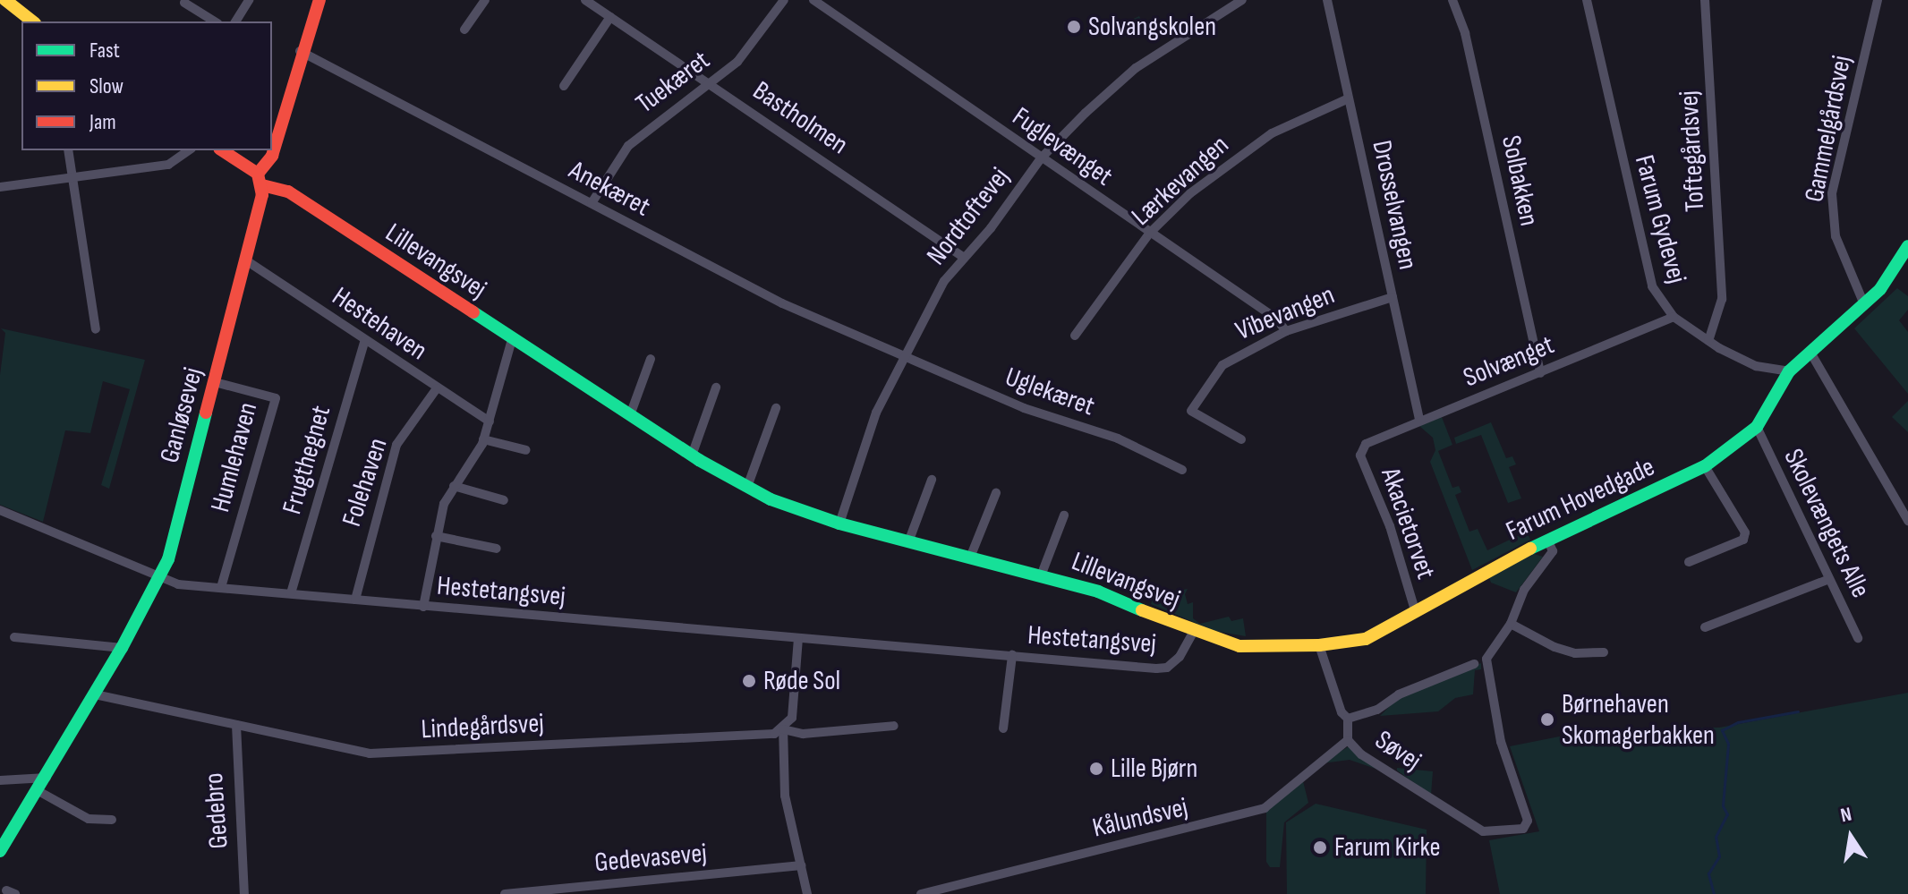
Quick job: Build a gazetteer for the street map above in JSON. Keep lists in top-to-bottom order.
{
  "streets": {
    "street": [
      "Tuekæret",
      "Bastholmen",
      "Gammelgårdsvej",
      "Fuglevænget",
      "Toftegårdsvej",
      "Lærkevangen",
      "Solbakken",
      "Anekæret",
      "Drosselvangen",
      "Nordtoftevej",
      "Farum Gydevej",
      "Lillevangsvej",
      "Vibevangen",
      "Hestehaven",
      "Solvænget",
      "Uglekæret",
      "Ganløsevej",
      "Humlehaven",
      "Frugthegnet",
      "Folehaven",
      "Farum Hovedgade",
      "Akacietorvet",
      "Skolevængets Alle",
      "Hestetangsvej",
      "Lindegårdsvej",
      "Søvej",
      "Gedebro",
      "Kålundsvej",
      "Gedevasevej"
    ]
  },
  "crossings": [
    ["Tuekæret", "Bastholmen"],
    ["Tuekæret", "Anekæret"],
    ["Bastholmen", "Nordtoftevej"],
    ["Gammelgårdsvej", "Farum Hovedgade"],
    ["Fuglevænget", "Lærkevangen"],
    ["Fuglevænget", "Nordtoftevej"],
    ["Fuglevænget", "Vibevangen"],
    ["Toftegårdsvej", "Farum Gydevej"],
    ["Lærkevangen", "Drosselvangen"],
    ["Solbakken", "Solvænget"],
    ["Anekæret", "Nordtoftevej"],
    ["Anekæret", "Uglekæret"],
    ["Anekæret", "Ganløsevej"],
    ["Drosselvangen", "Vibevangen"],
    ["Drosselvangen", "Solvænget"],
    ["Nordtoftevej", "Lillevangsvej"],
    ["Nordtoftevej", "Uglekæret"],
    ["Farum Gydevej", "Solvænget"],
    ["Farum Gydevej", "Farum Hovedgade"],
    ["Lillevangsvej", "Ganløsevej"],
    ["Lillevangsvej", "Farum Hovedgade"],
    ["Lillevangsvej", "Hestetangsvej"],
    ["Hestehaven", "Ganløsevej"],
    ["Hestehaven", "Frugthegnet"],
    ["Hestehaven", "Folehaven"],
    ["Solvænget", "Akacietorvet"],
    ["Ganløsevej", "Humlehaven"],
    ["Ganløsevej", "Hestetangsvej"],
    ["Ganløsevej", "Lindegårdsvej"],
    ["Humlehaven", "Hestetangsvej"],
    ["Frugthegnet", "Hestetangsvej"],
    ["Folehaven", "Hestetangsvej"],
    ["Farum Hovedgade", "Akacietorvet"],
    ["Farum Hovedgade", "Skolevængets Alle"],
    ["Farum Hovedgade", "Hestetangsvej"],
    ["Farum Hovedgade", "Søvej"],
    ["Lindegårdsvej", "Gedebro"],
    ["Søvej", "Kålundsvej"]
  ],
  "places": [
    "Solvangskolen",
    "Røde Sol",
    "Børnehaven Skomagerbakken",
    "Lille Bjørn",
    "Farum Kirke"
  ],
  "legend": ["Fast", "Slow", "Jam"],
  "north": "top"
}
